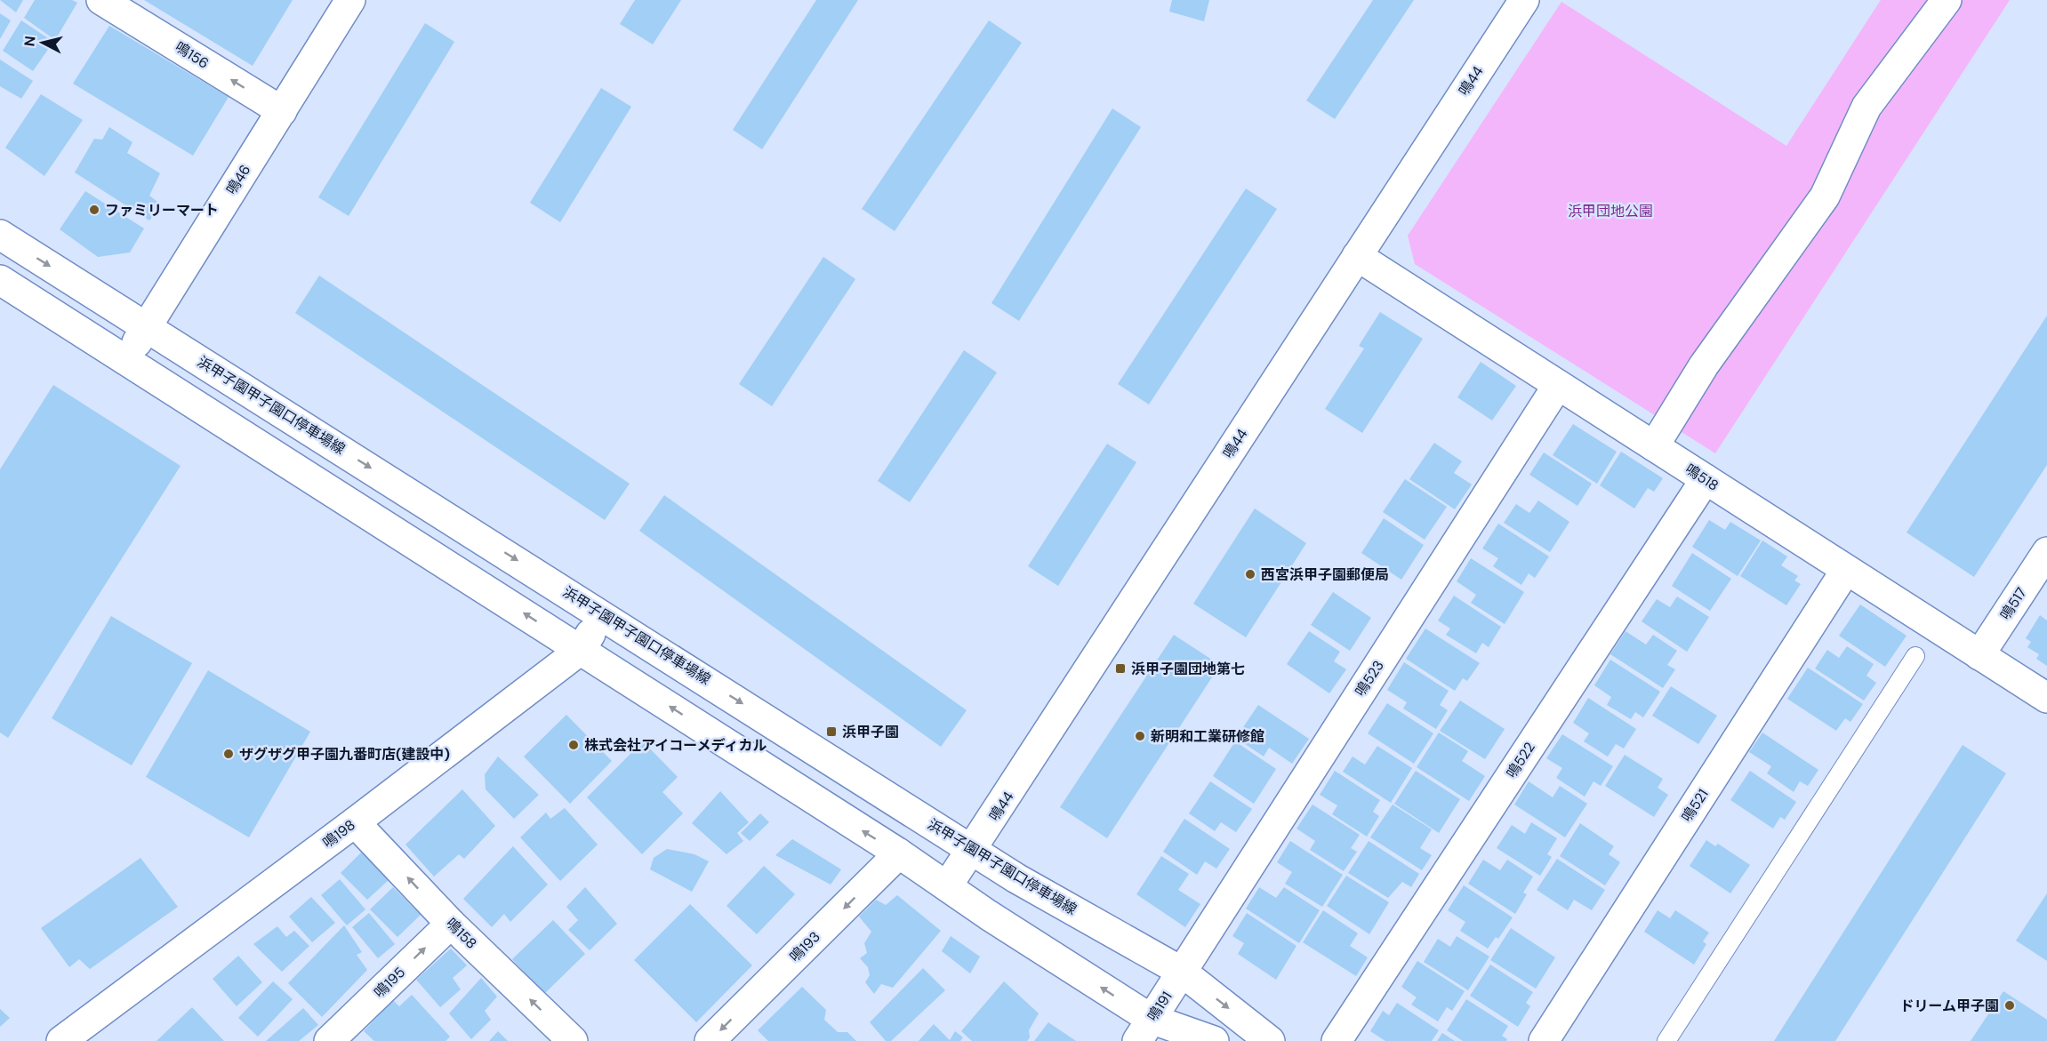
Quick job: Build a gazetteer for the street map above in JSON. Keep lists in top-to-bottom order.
{
  "streets": {
    "street": [
      "鳴156",
      "鳴44",
      "鳴46",
      "浜甲子園甲子園口停車場線",
      "鳴518",
      "鳴517",
      "鳴523",
      "鳴522",
      "鳴521",
      "鳴198",
      "鳴158",
      "鳴193",
      "鳴195",
      "鳴191"
    ]
  },
  "crossings": [
    ["鳴156", "鳴46"],
    ["鳴44", "浜甲子園甲子園口停車場線"],
    ["鳴44", "鳴518"],
    ["鳴46", "浜甲子園甲子園口停車場線"],
    ["浜甲子園甲子園口停車場線", "鳴523"],
    ["浜甲子園甲子園口停車場線", "鳴198"],
    ["浜甲子園甲子園口停車場線", "鳴191"],
    ["鳴518", "鳴517"],
    ["鳴518", "鳴523"],
    ["鳴518", "鳴522"],
    ["鳴518", "鳴521"],
    ["鳴523", "鳴191"],
    ["鳴198", "鳴158"],
    ["鳴158", "鳴195"]
  ],
  "one_way": [
    "鳴156",
    "鳴158",
    "鳴193",
    "鳴195"
  ],
  "parks": ["浜甲団地公園"],
  "places": {
    "other": [
      "ファミリーマート",
      "西宮浜甲子園郵便局",
      "新明和工業研修館",
      "株式会社アイコーメディカル",
      "ザグザグ甲子園九番町店(建設中)",
      "ドリーム甲子園"
    ],
    "transit": ["浜甲子園団地第七", "浜甲子園"]
  },
  "north": "left"
}
